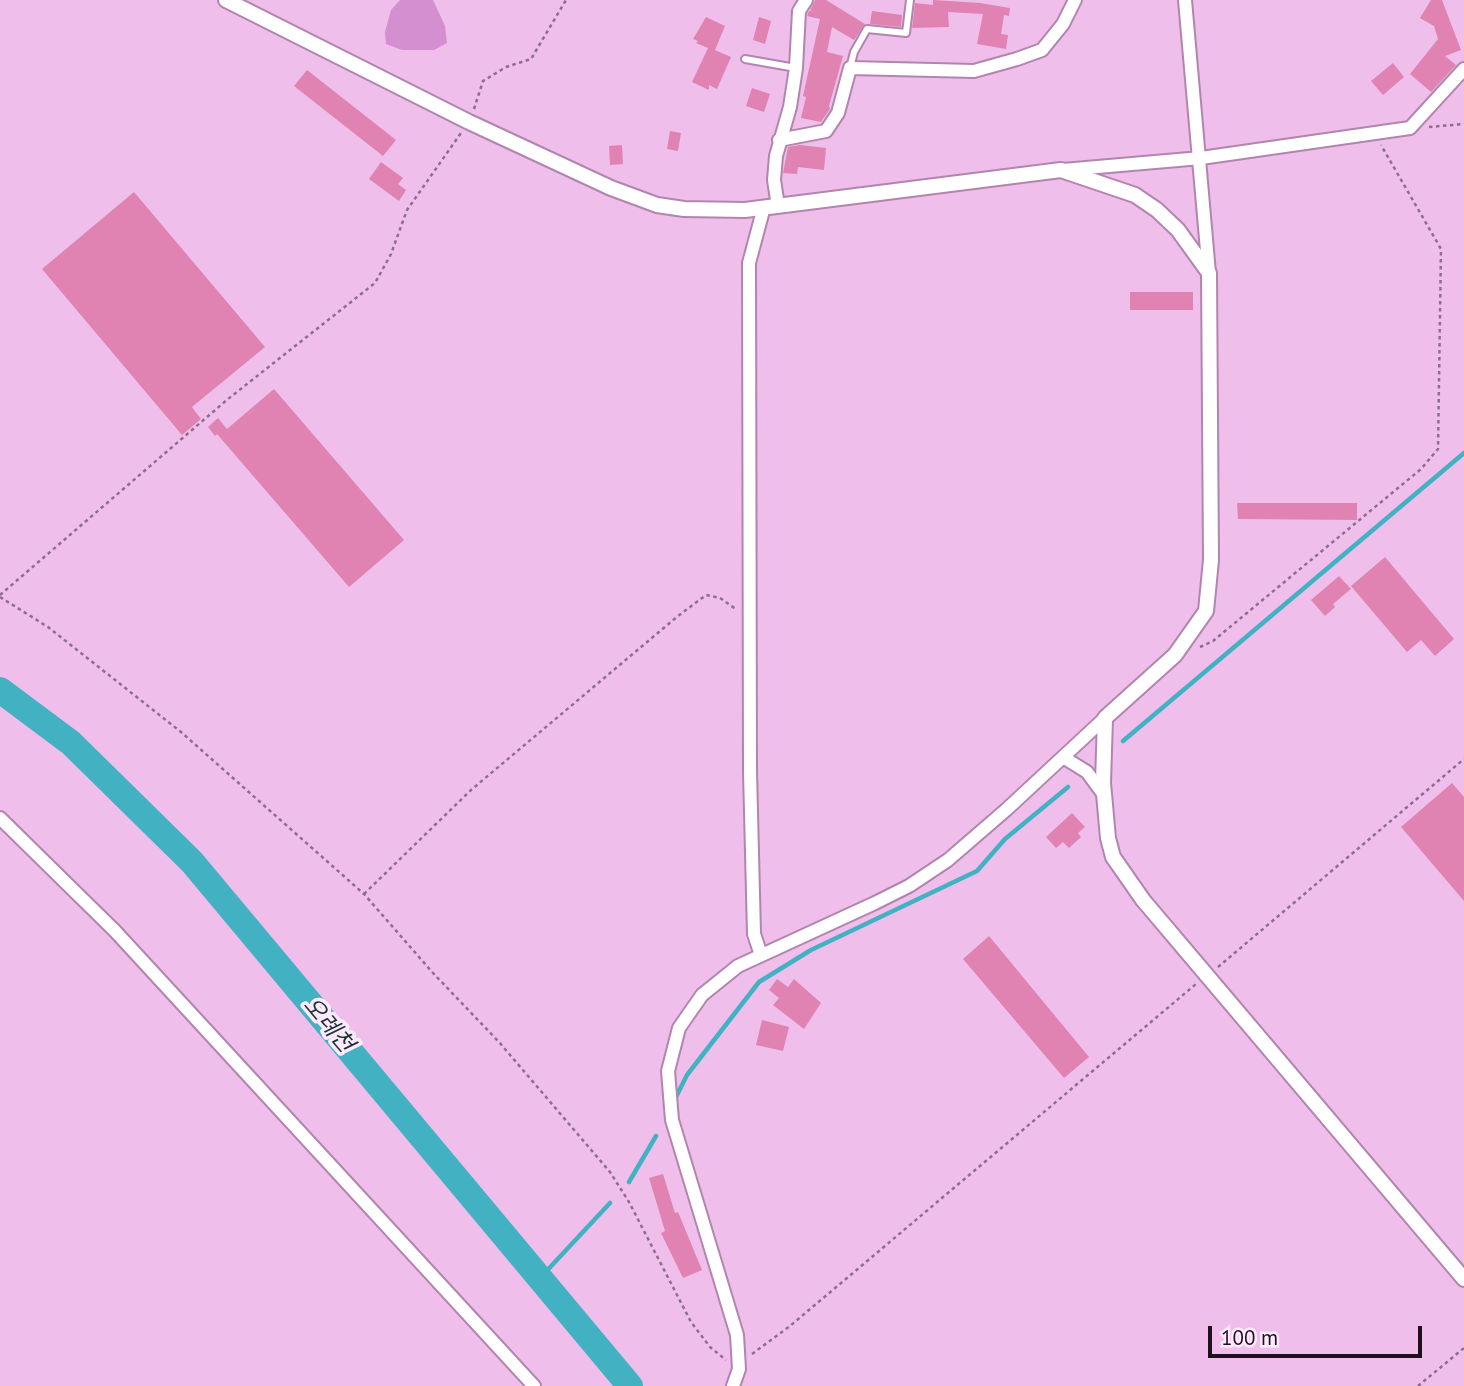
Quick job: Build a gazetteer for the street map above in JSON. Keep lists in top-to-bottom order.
{
  "water": ["오례천"],
  "scale_bar": "100 m"
}
